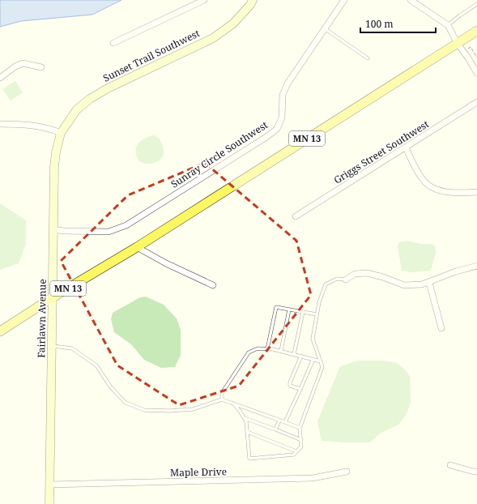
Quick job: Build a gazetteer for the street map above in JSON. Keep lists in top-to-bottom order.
{
  "streets": {
    "main road": ["MN 13"],
    "street": [
      "Sunset Trail Southwest",
      "Griggs Street Southwest",
      "Sunray Circle Southwest",
      "Fairlawn Avenue",
      "Maple Drive"
    ]
  },
  "crossings": [
    ["Sunset Trail Southwest", "Fairlawn Avenue"],
    ["MN 13", "Fairlawn Avenue"],
    ["Sunray Circle Southwest", "Fairlawn Avenue"],
    ["Fairlawn Avenue", "Maple Drive"]
  ],
  "scale_bar": "100 m"
}
